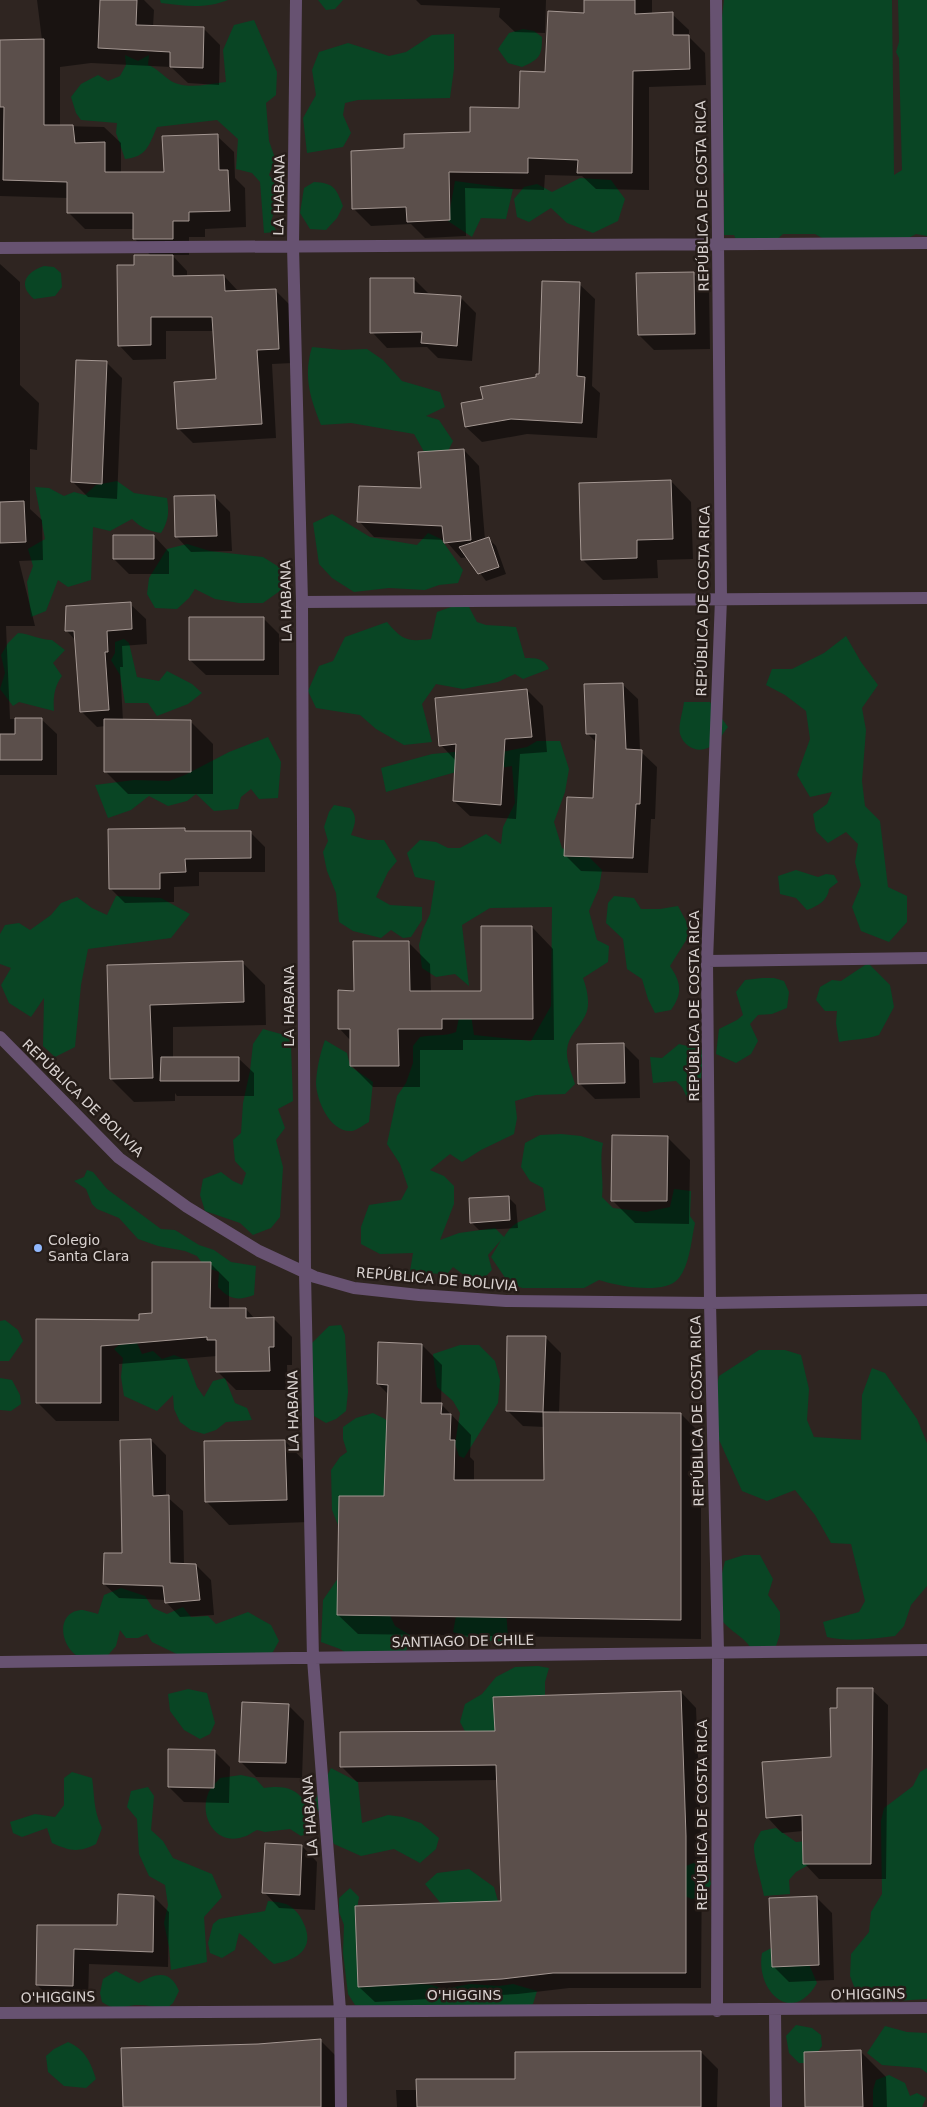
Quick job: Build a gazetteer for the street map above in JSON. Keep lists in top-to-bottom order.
{
  "streets": {
    "street": [
      "LA HABANA",
      "REPÚBLICA DE COSTA RICA",
      "REPÚBLICA DE BOLIVIA",
      "SANTIAGO DE CHILE",
      "O'HIGGINS"
    ]
  },
  "crossings": [
    ["LA HABANA", "REPÚBLICA DE BOLIVIA"],
    ["LA HABANA", "SANTIAGO DE CHILE"],
    ["LA HABANA", "O'HIGGINS"],
    ["REPÚBLICA DE COSTA RICA", "REPÚBLICA DE BOLIVIA"],
    ["REPÚBLICA DE COSTA RICA", "SANTIAGO DE CHILE"],
    ["REPÚBLICA DE COSTA RICA", "O'HIGGINS"]
  ],
  "places": ["Colegio Santa Clara"]
}
